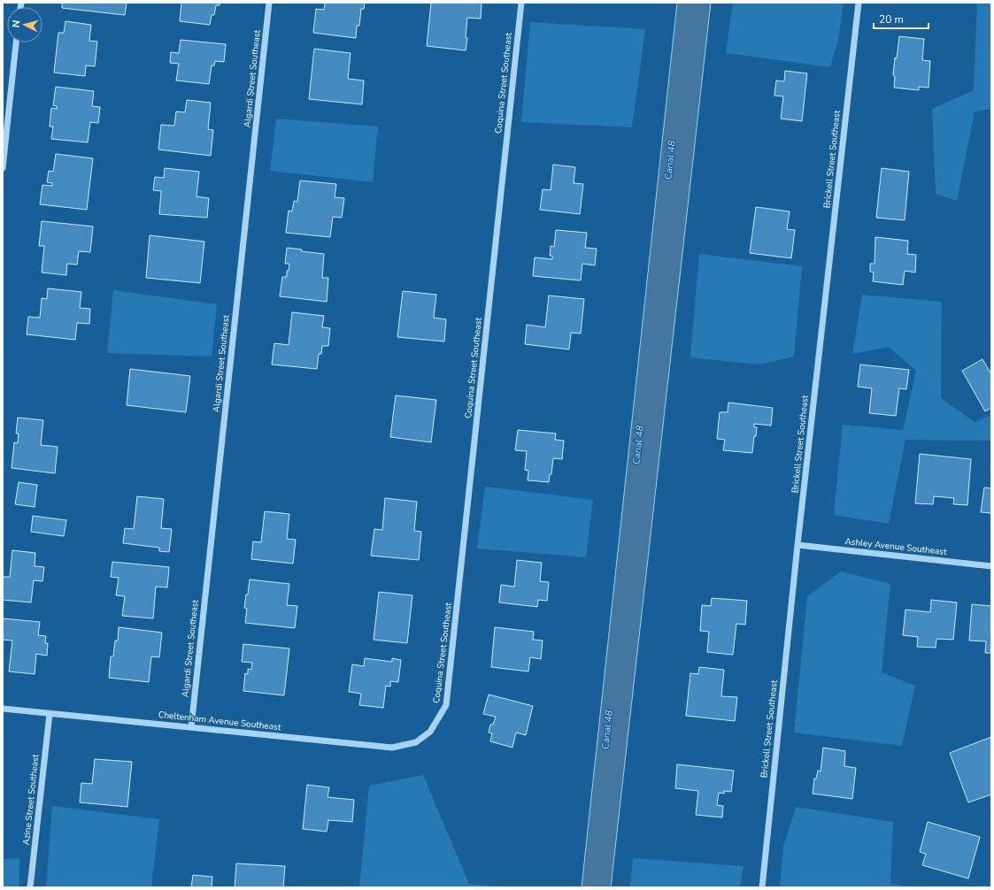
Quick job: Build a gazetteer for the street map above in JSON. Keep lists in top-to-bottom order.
{
  "streets": {
    "street": [
      "Algardi Street Southeast",
      "Coquina Street Southeast",
      "Brickell Street Southeast",
      "Ashley Avenue Southeast",
      "Cheltenham Avenue Southeast",
      "Azine Street Southeast"
    ]
  },
  "crossings": [
    ["Algardi Street Southeast", "Cheltenham Avenue Southeast"],
    ["Coquina Street Southeast", "Cheltenham Avenue Southeast"],
    ["Brickell Street Southeast", "Ashley Avenue Southeast"],
    ["Cheltenham Avenue Southeast", "Azine Street Southeast"]
  ],
  "water": ["Canal 48"],
  "scale_bar": "20 m",
  "north": "left"
}
